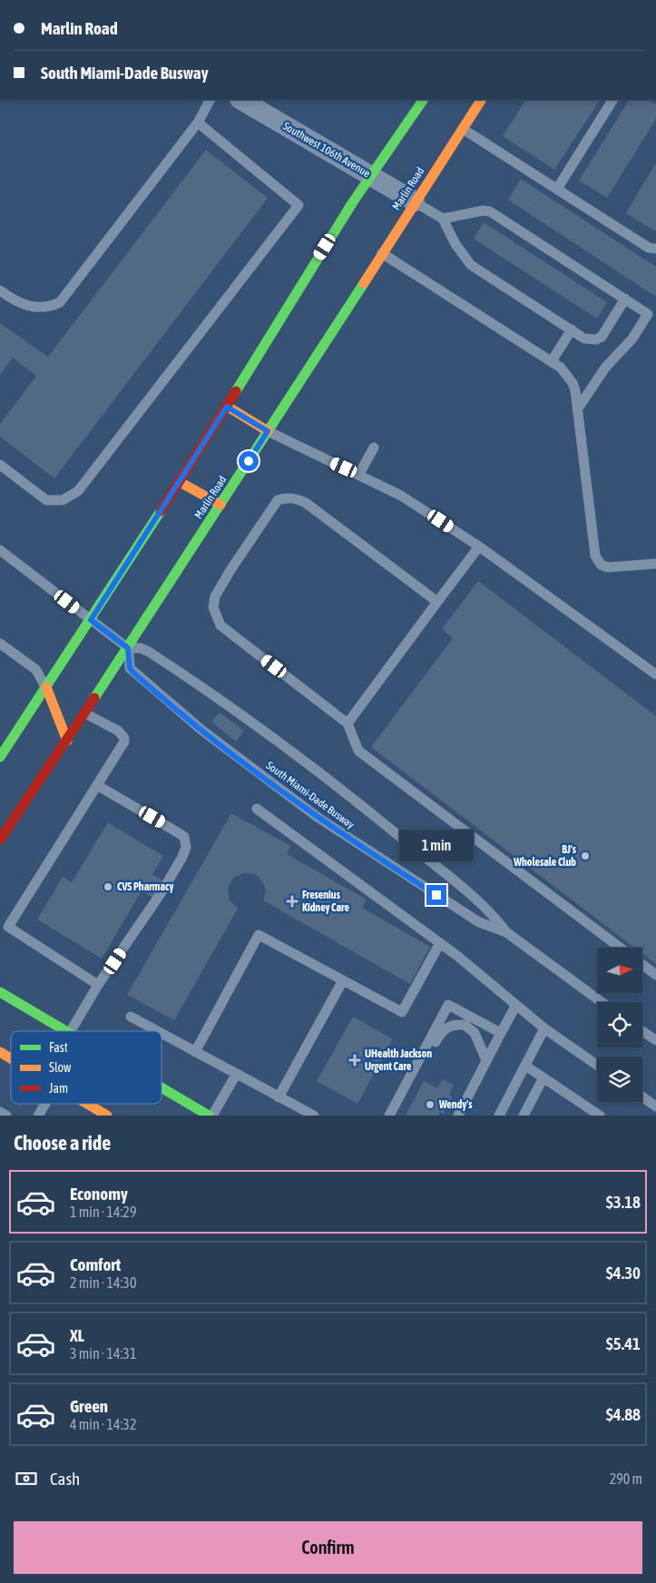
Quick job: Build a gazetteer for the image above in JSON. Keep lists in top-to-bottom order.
{
  "streets": {
    "main road": ["Marlin Road"],
    "street": ["Southwest 106th Avenue"],
    "lane": ["South Miami-Dade Busway"]
  },
  "crossings": [
    ["Southwest 106th Avenue", "Marlin Road"],
    ["Marlin Road", "South Miami-Dade Busway"]
  ],
  "places": {
    "other": ["BJ's Wholesale Club", "CVS Pharmacy", "Wendy's"],
    "health": ["Fresenius Kidney Care", "UHealth Jackson Urgent Care"]
  },
  "legend": ["Fast", "Slow", "Jam"],
  "north": "right",
  "page": {
    "banner": ["Marlin Road", "South Miami-Dade Busway"],
    "bubble": "1 min",
    "heading": "Choose a ride",
    "list": [
      {
        "name": "Economy",
        "note": "1 min · 14:29",
        "value": "$3.18"
      },
      {
        "name": "Comfort",
        "note": "2 min · 14:30",
        "value": "$4.30"
      },
      {
        "name": "XL",
        "note": "3 min · 14:31",
        "value": "$5.41"
      },
      {
        "name": "Green",
        "note": "4 min · 14:32",
        "value": "$4.88"
      }
    ],
    "pay": ["Cash", "290 m"],
    "buttons": "Confirm"
  }
}
